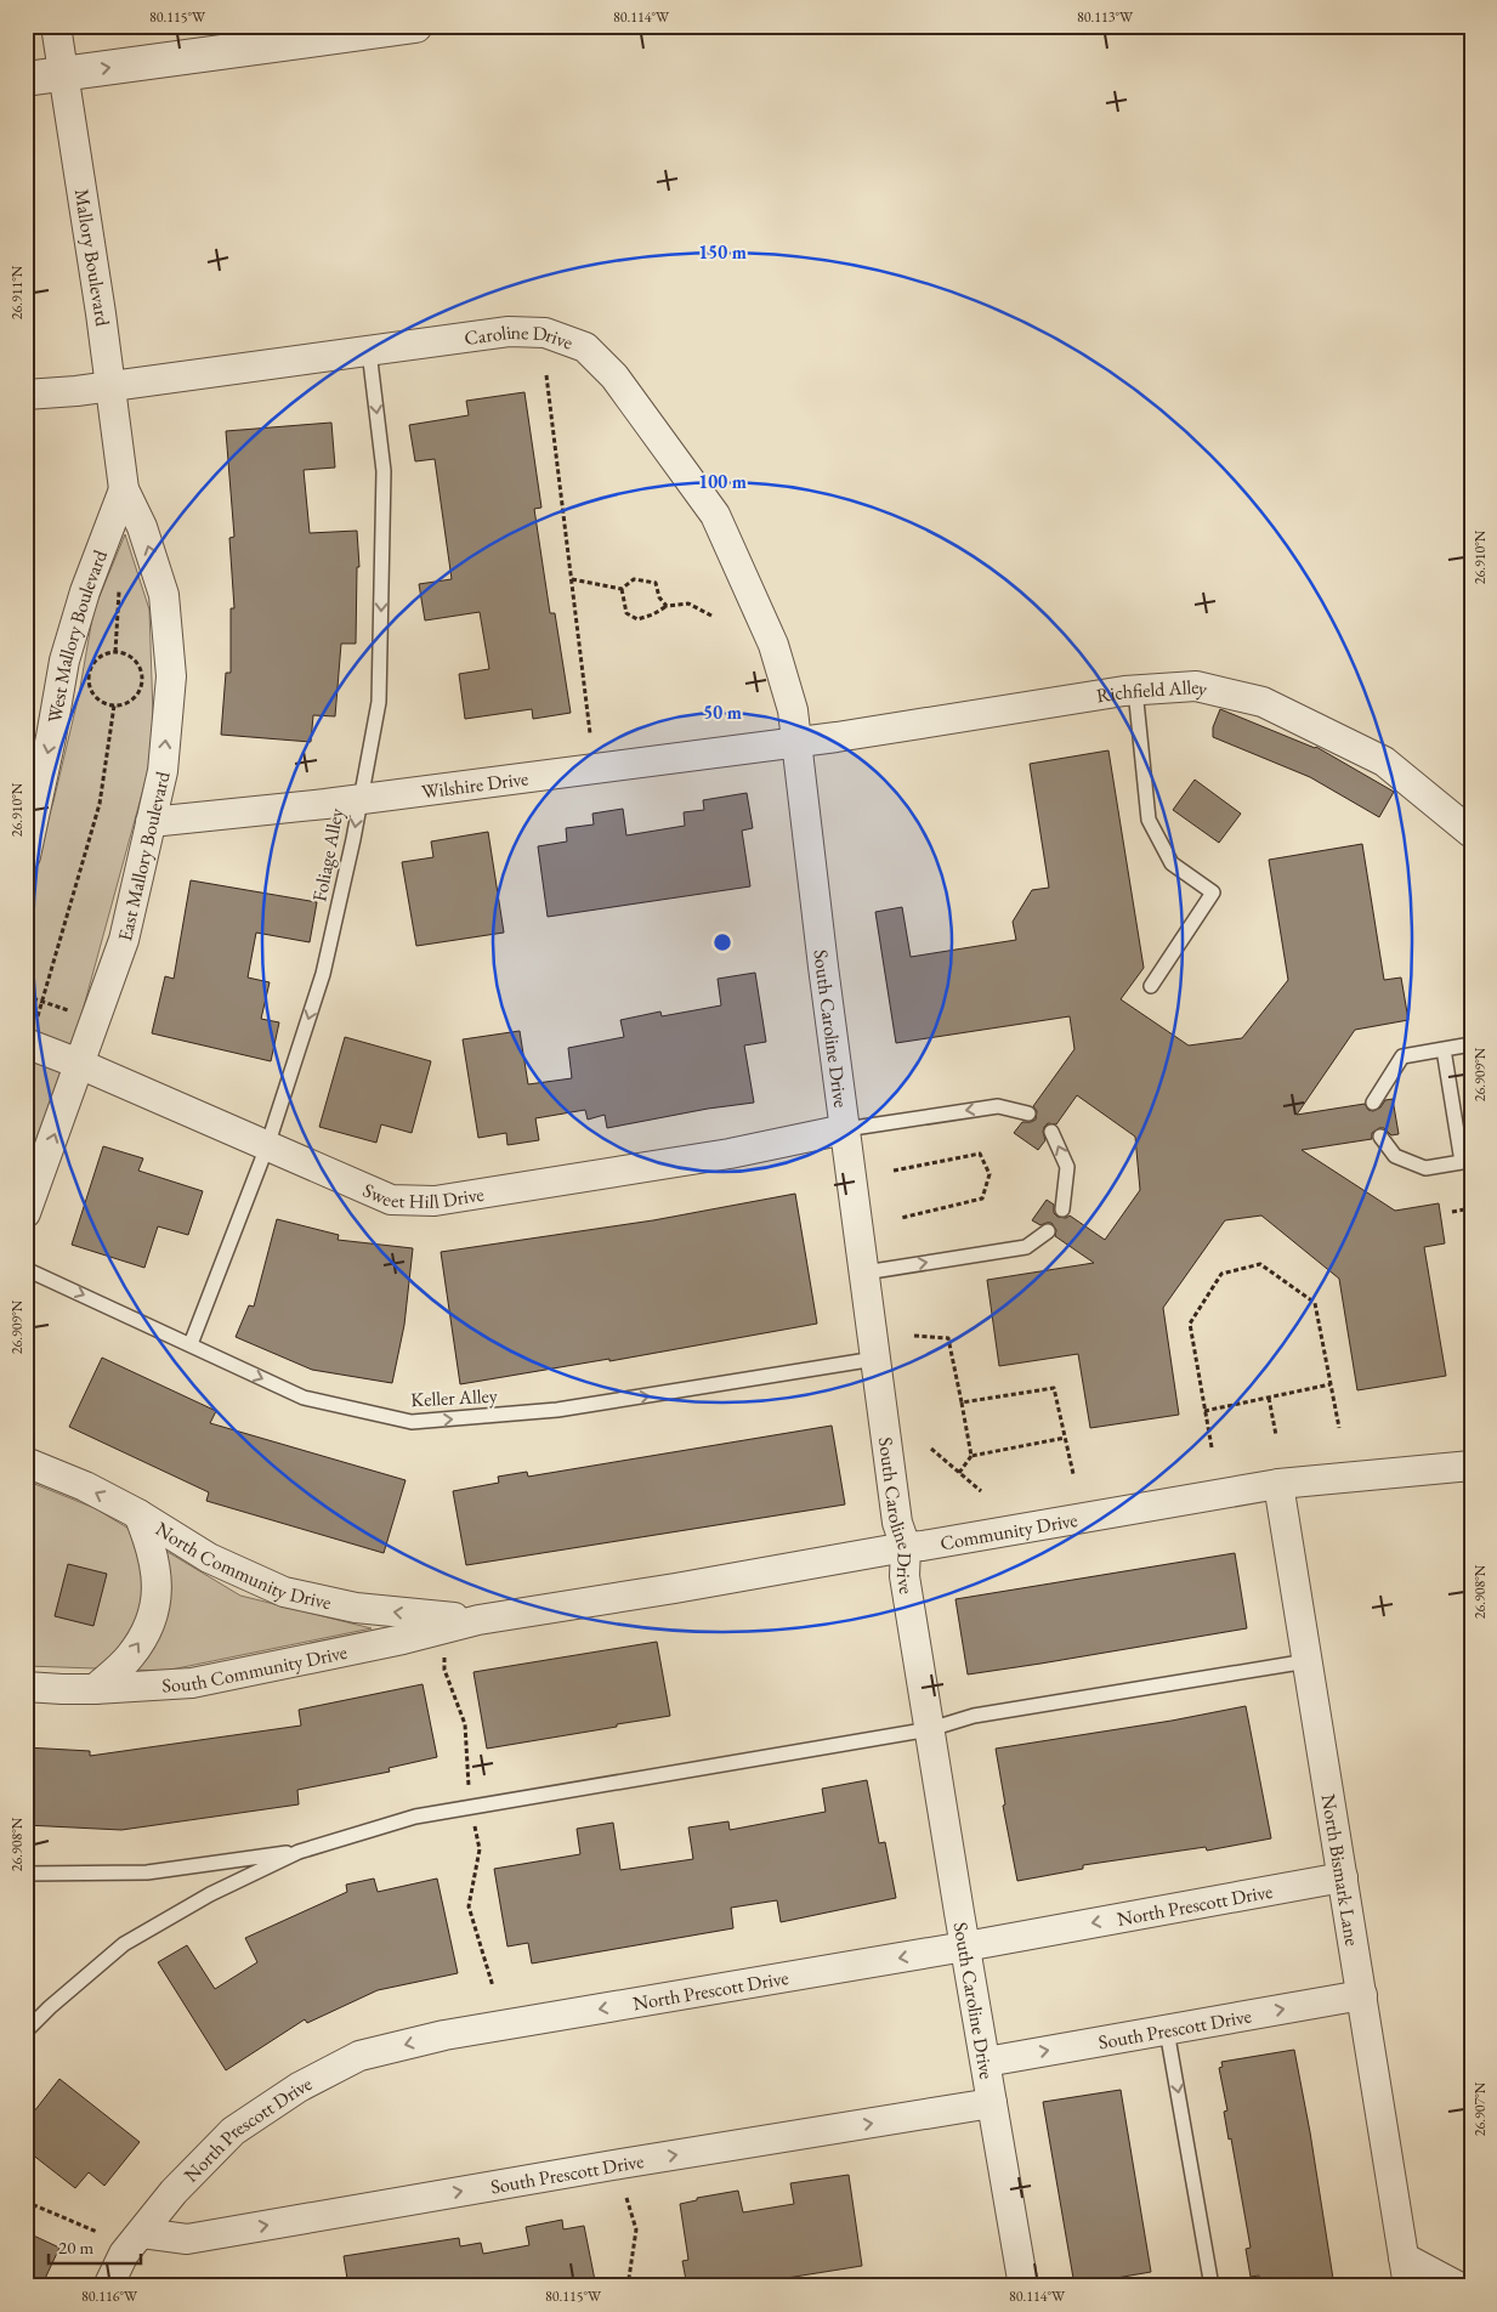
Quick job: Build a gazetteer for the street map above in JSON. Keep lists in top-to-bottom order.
{
  "streets": {
    "street": [
      "Mallory Boulevard",
      "Caroline Drive",
      "West Mallory Boulevard",
      "Richfield Alley",
      "Wilshire Drive",
      "East Mallory Boulevard",
      "South Caroline Drive",
      "Sweet Hill Drive",
      "Community Drive",
      "North Community Drive",
      "South Community Drive",
      "North Bismark Lane",
      "North Prescott Drive",
      "South Prescott Drive"
    ],
    "lane": ["Foliage Alley", "Keller Alley"]
  },
  "crossings": [
    ["Mallory Boulevard", "Caroline Drive"],
    ["Mallory Boulevard", "West Mallory Boulevard"],
    ["Mallory Boulevard", "East Mallory Boulevard"],
    ["Caroline Drive", "Richfield Alley"],
    ["Caroline Drive", "Wilshire Drive"],
    ["Caroline Drive", "Foliage Alley"],
    ["Caroline Drive", "South Caroline Drive"],
    ["West Mallory Boulevard", "East Mallory Boulevard"],
    ["Richfield Alley", "Wilshire Drive"],
    ["Richfield Alley", "South Caroline Drive"],
    ["Wilshire Drive", "East Mallory Boulevard"],
    ["Wilshire Drive", "Foliage Alley"],
    ["Wilshire Drive", "South Caroline Drive"],
    ["East Mallory Boulevard", "Sweet Hill Drive"],
    ["Foliage Alley", "Sweet Hill Drive"],
    ["Foliage Alley", "Keller Alley"],
    ["South Caroline Drive", "Sweet Hill Drive"],
    ["South Caroline Drive", "Keller Alley"],
    ["South Caroline Drive", "Community Drive"],
    ["South Caroline Drive", "North Prescott Drive"],
    ["South Caroline Drive", "South Prescott Drive"],
    ["Community Drive", "North Community Drive"],
    ["Community Drive", "South Community Drive"],
    ["Community Drive", "North Bismark Lane"],
    ["North Community Drive", "South Community Drive"],
    ["North Bismark Lane", "North Prescott Drive"],
    ["North Bismark Lane", "South Prescott Drive"],
    ["North Prescott Drive", "South Prescott Drive"]
  ],
  "one_way": [
    "West Mallory Boulevard",
    "East Mallory Boulevard",
    "Foliage Alley",
    "Keller Alley",
    "North Community Drive",
    "North Prescott Drive",
    "South Prescott Drive"
  ],
  "scale_bar": "20 m",
  "coordinates": [
    "80.115°W",
    "80.114°W",
    "80.113°W",
    "26.911°N",
    "26.910°N",
    "26.909°N",
    "26.908°N",
    "26.907°N",
    "80.116°W"
  ],
  "rings": ["150 m", "100 m", "50 m"]
}
